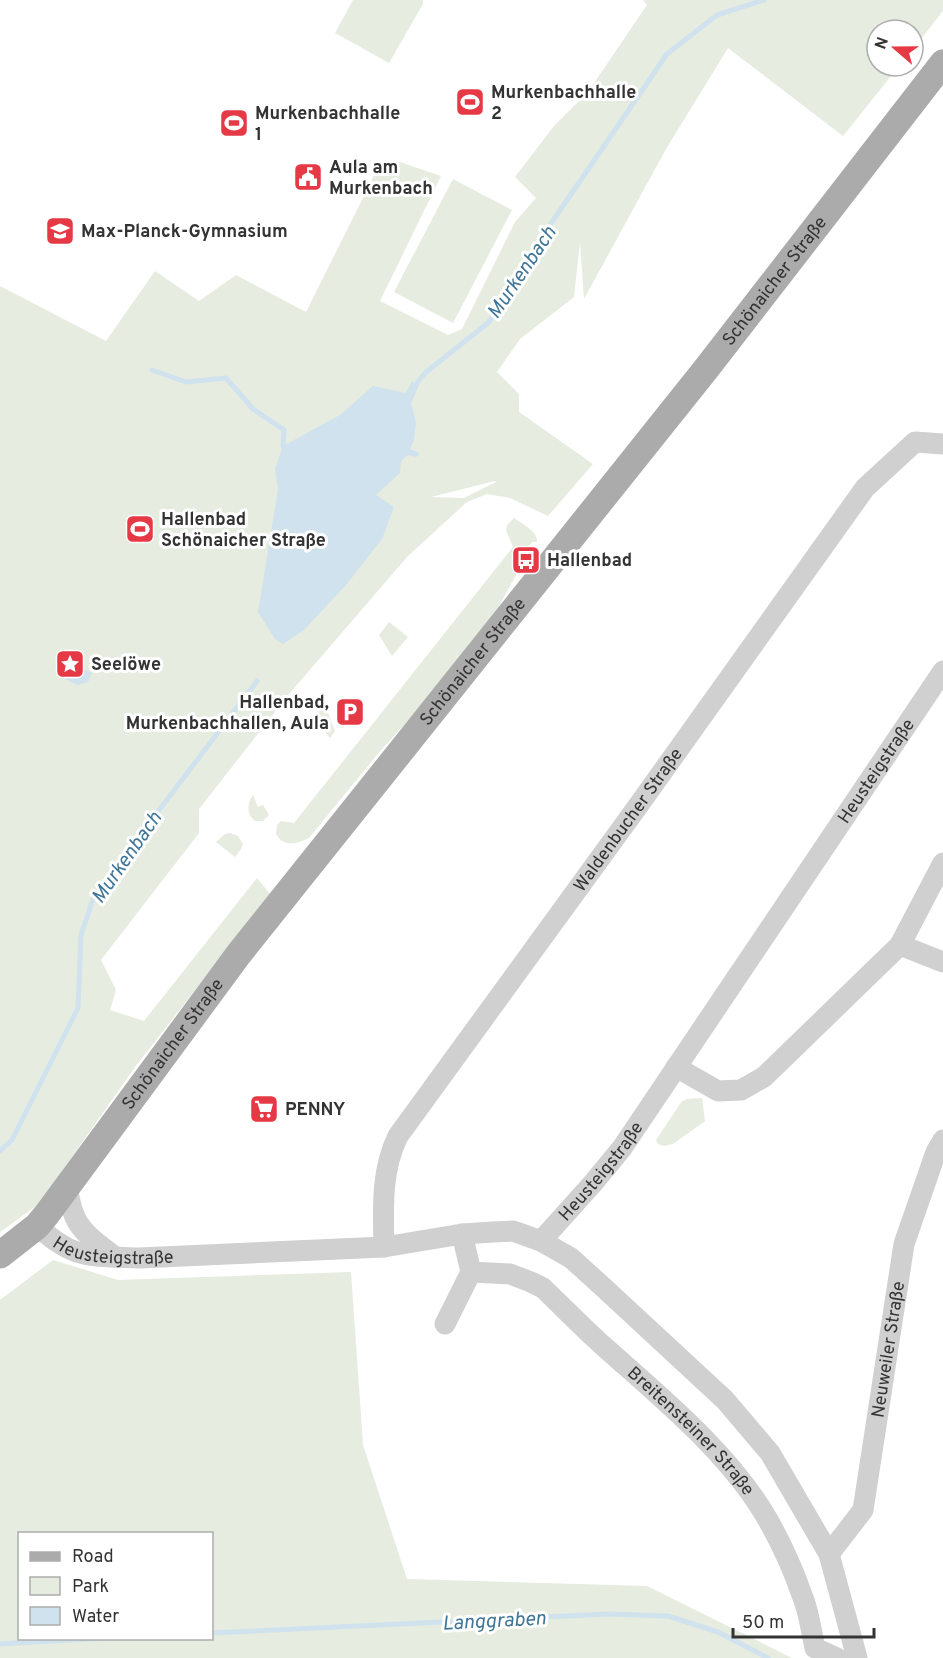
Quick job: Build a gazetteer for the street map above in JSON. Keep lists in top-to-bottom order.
{
  "streets": {
    "main road": ["Schönaicher Straße"],
    "street": [
      "Heusteigstraße",
      "Waldenbucher Straße",
      "Neuweiler Straße",
      "Breitensteiner Straße"
    ]
  },
  "crossings": [
    ["Schönaicher Straße", "Heusteigstraße"],
    ["Heusteigstraße", "Waldenbucher Straße"]
  ],
  "water": ["Murkenbach", "Langgraben"],
  "places": {
    "sports": ["Murkenbachhalle 2", "Murkenbachhalle 1", "Hallenbad Schönaicher Straße"],
    "public building": ["Aula am Murkenbach"],
    "school or university": ["Max-Planck-Gymnasium"],
    "bus stop": ["Hallenbad"],
    "place": ["Seelöwe"],
    "parking": ["Hallenbad, Murkenbachhallen, Aula"],
    "supermarket": ["PENNY"]
  },
  "legend": ["Road", "Park", "Water"],
  "scale_bar": "50 m",
  "north": "left"
}
